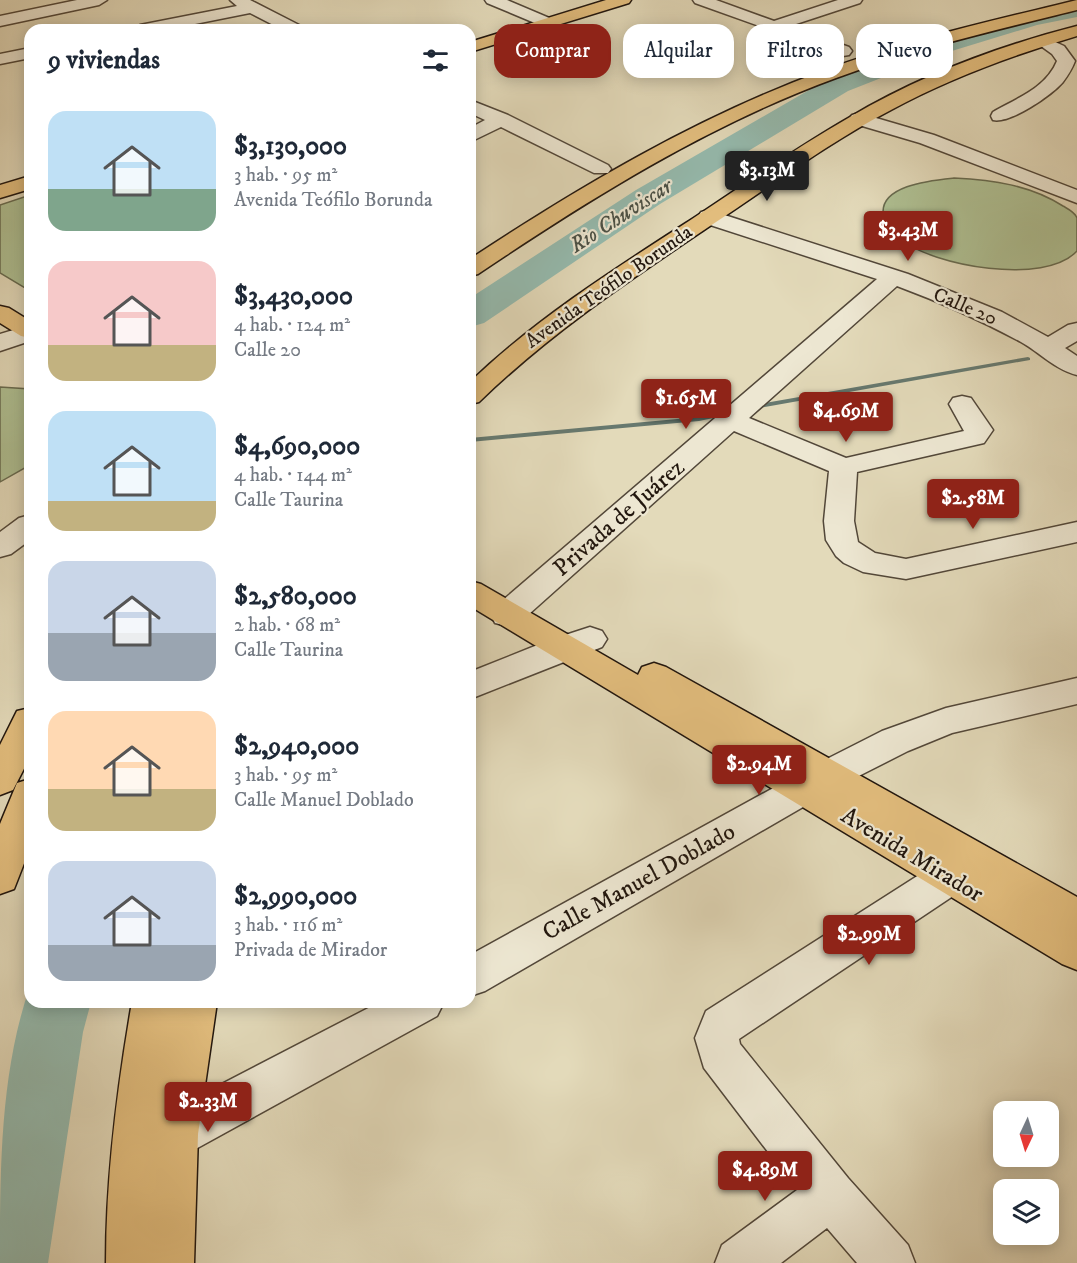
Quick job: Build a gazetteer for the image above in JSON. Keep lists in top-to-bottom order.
{
  "streets": {
    "main road": ["Avenida Teófilo Borunda", "Avenida Mirador"],
    "street": ["Calle 20", "Privada de Juárez", "Calle Manuel Doblado"]
  },
  "crossings": [
    ["Avenida Teófilo Borunda", "Calle 20"],
    ["Calle 20", "Privada de Juárez"],
    ["Privada de Juárez", "Avenida Mirador"],
    ["Avenida Mirador", "Calle Manuel Doblado"]
  ],
  "water": ["Rio Chuviscar"],
  "north": "bottom",
  "page": {
    "chip": [
      "Comprar",
      "Alquilar",
      "Filtros",
      "Nuevo"
    ],
    "heading": "9 viviendas",
    "list": [
      {
        "name": "$3,130,000",
        "note": "3 hab. · 95 m² · Avenida Teófilo Borunda"
      },
      {
        "name": "$3,430,000",
        "note": "4 hab. · 124 m² · Calle 20"
      },
      {
        "name": "$4,690,000",
        "note": "4 hab. · 144 m² · Calle Taurina"
      },
      {
        "name": "$2,580,000",
        "note": "2 hab. · 68 m² · Calle Taurina"
      },
      {
        "name": "$2,940,000",
        "note": "3 hab. · 95 m² · Calle Manuel Doblado"
      },
      {
        "name": "$2,990,000",
        "note": "3 hab. · 116 m² · Privada de Mirador"
      }
    ],
    "price": [
      "$3.13M",
      "$3.43M",
      "$1.65M",
      "$4.69M",
      "$2.58M",
      "$2.94M",
      "$2.99M",
      "$2.33M",
      "$4.89M"
    ]
  }
}
